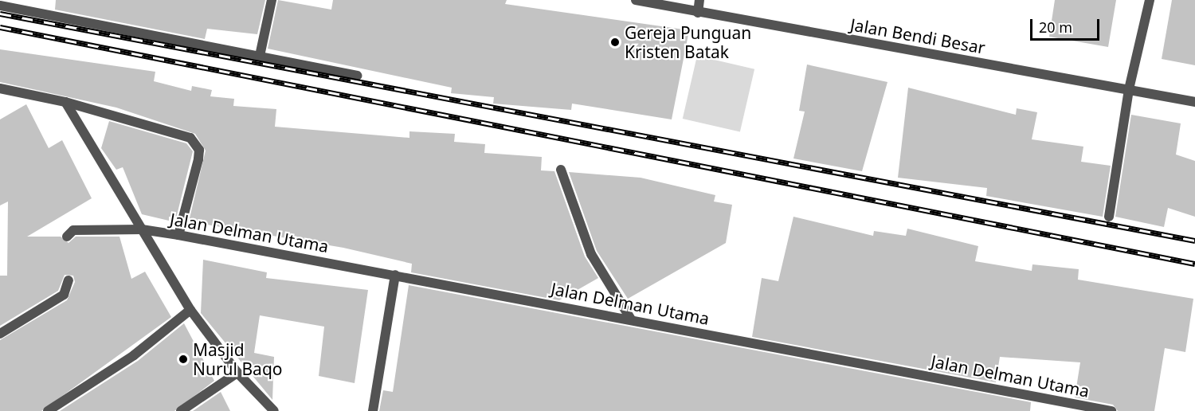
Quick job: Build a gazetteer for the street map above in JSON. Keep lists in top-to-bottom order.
{
  "streets": {
    "street": ["Jalan Bendi Besar", "Jalan Delman Utama"]
  },
  "places": ["Gereja Punguan Kristen Batak", "Masjid Nurul Baqo"],
  "scale_bar": "20 m"
}
